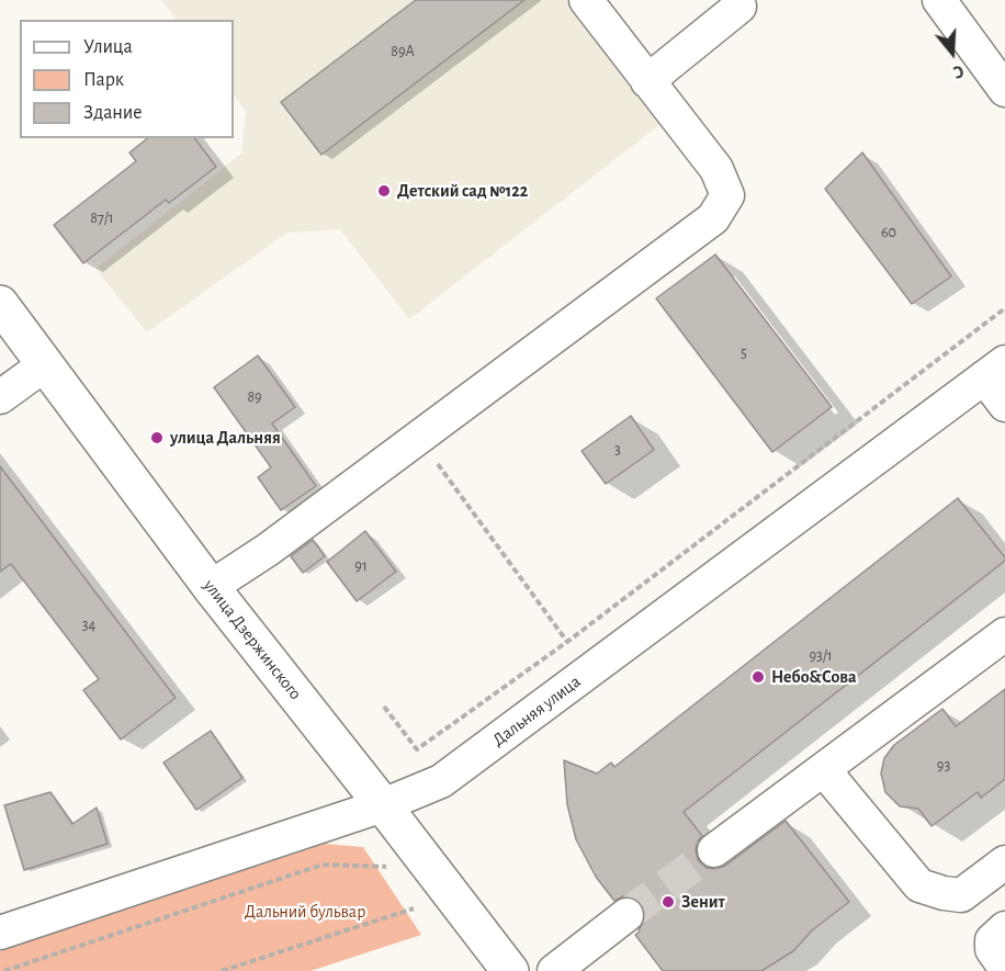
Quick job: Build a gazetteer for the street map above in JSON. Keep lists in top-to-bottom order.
{
  "streets": {
    "main road": ["улица Дзержинского"],
    "street": ["Дальняя улица"]
  },
  "crossings": [
    ["улица Дзержинского", "Дальняя улица"]
  ],
  "parks": ["Дальний бульвар"],
  "places": [
    "Детский сад №122",
    "улица Дальняя",
    "Небо&Сова",
    "Зенит"
  ],
  "house_numbers": [
    "89А",
    "87/1",
    "60",
    "5",
    "89",
    "3",
    "91",
    "34",
    "93/1",
    "93"
  ],
  "legend": ["Улица", "Парк", "Здание"],
  "north": "bottom"
}
